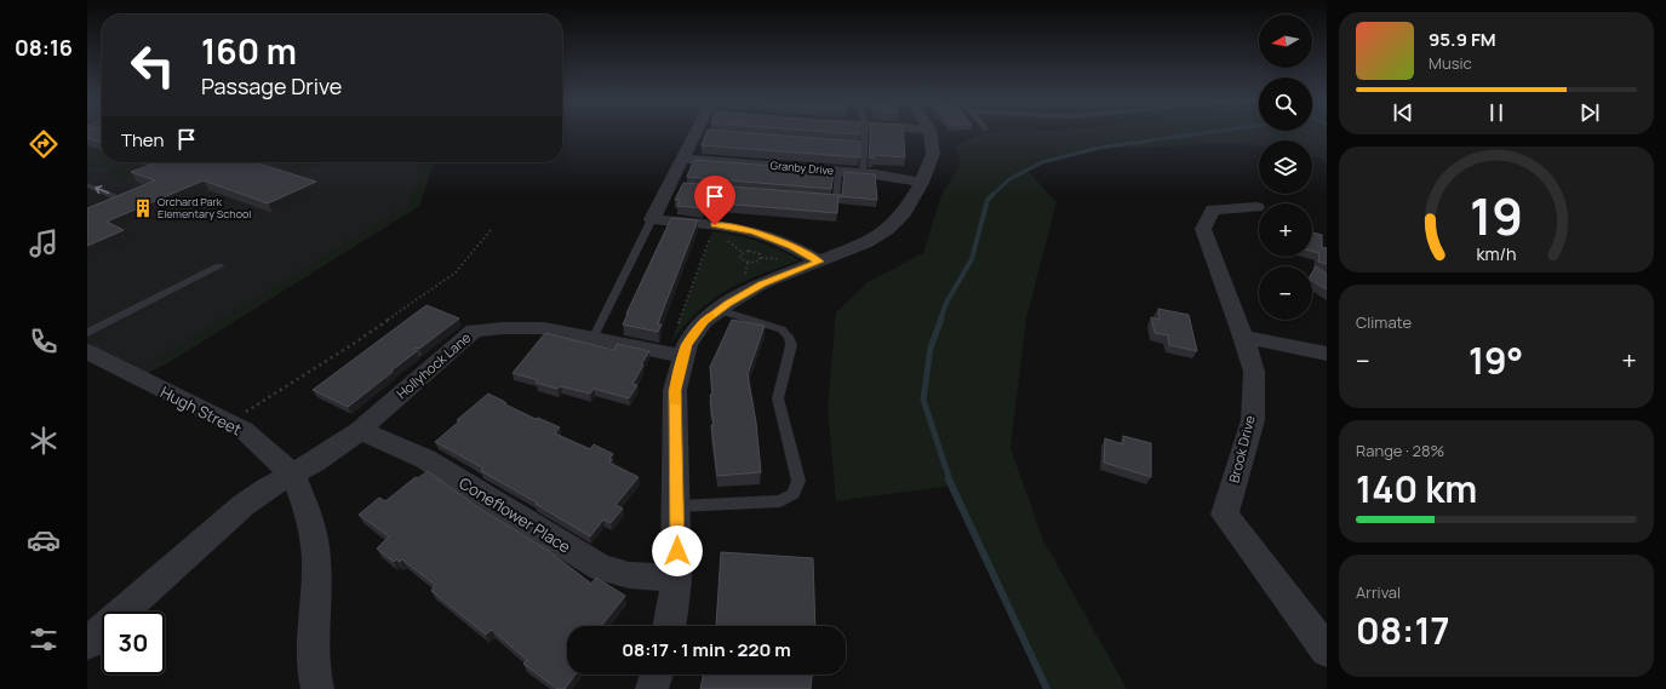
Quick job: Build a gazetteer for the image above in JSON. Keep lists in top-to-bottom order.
{
  "streets": {
    "street": [
      "Granby Drive",
      "Hollyhock Lane",
      "Hugh Street",
      "Brook Drive",
      "Coneflower Place"
    ]
  },
  "crossings": [
    ["Hollyhock Lane", "Hugh Street"],
    ["Hollyhock Lane", "Coneflower Place"]
  ],
  "places": {
    "building": ["Orchard Park Elementary School"]
  },
  "north": "left",
  "page": {
    "tabs": "08:16",
    "map_buttons": ["+", "−"],
    "turn": ["160 m", "Passage Drive"],
    "song": ["95.9 FM", "Music"],
    "then": "Then",
    "tile": [
      "Climate",
      ["Range · 28%", "140 km"],
      ["Arrival", "08:17"]
    ],
    "heat": ["−", "19°", "+"],
    "limit": "30",
    "trip": "08:17 · 1 min · 220 m",
    "gauge": ["19", "km/h"]
  }
}
